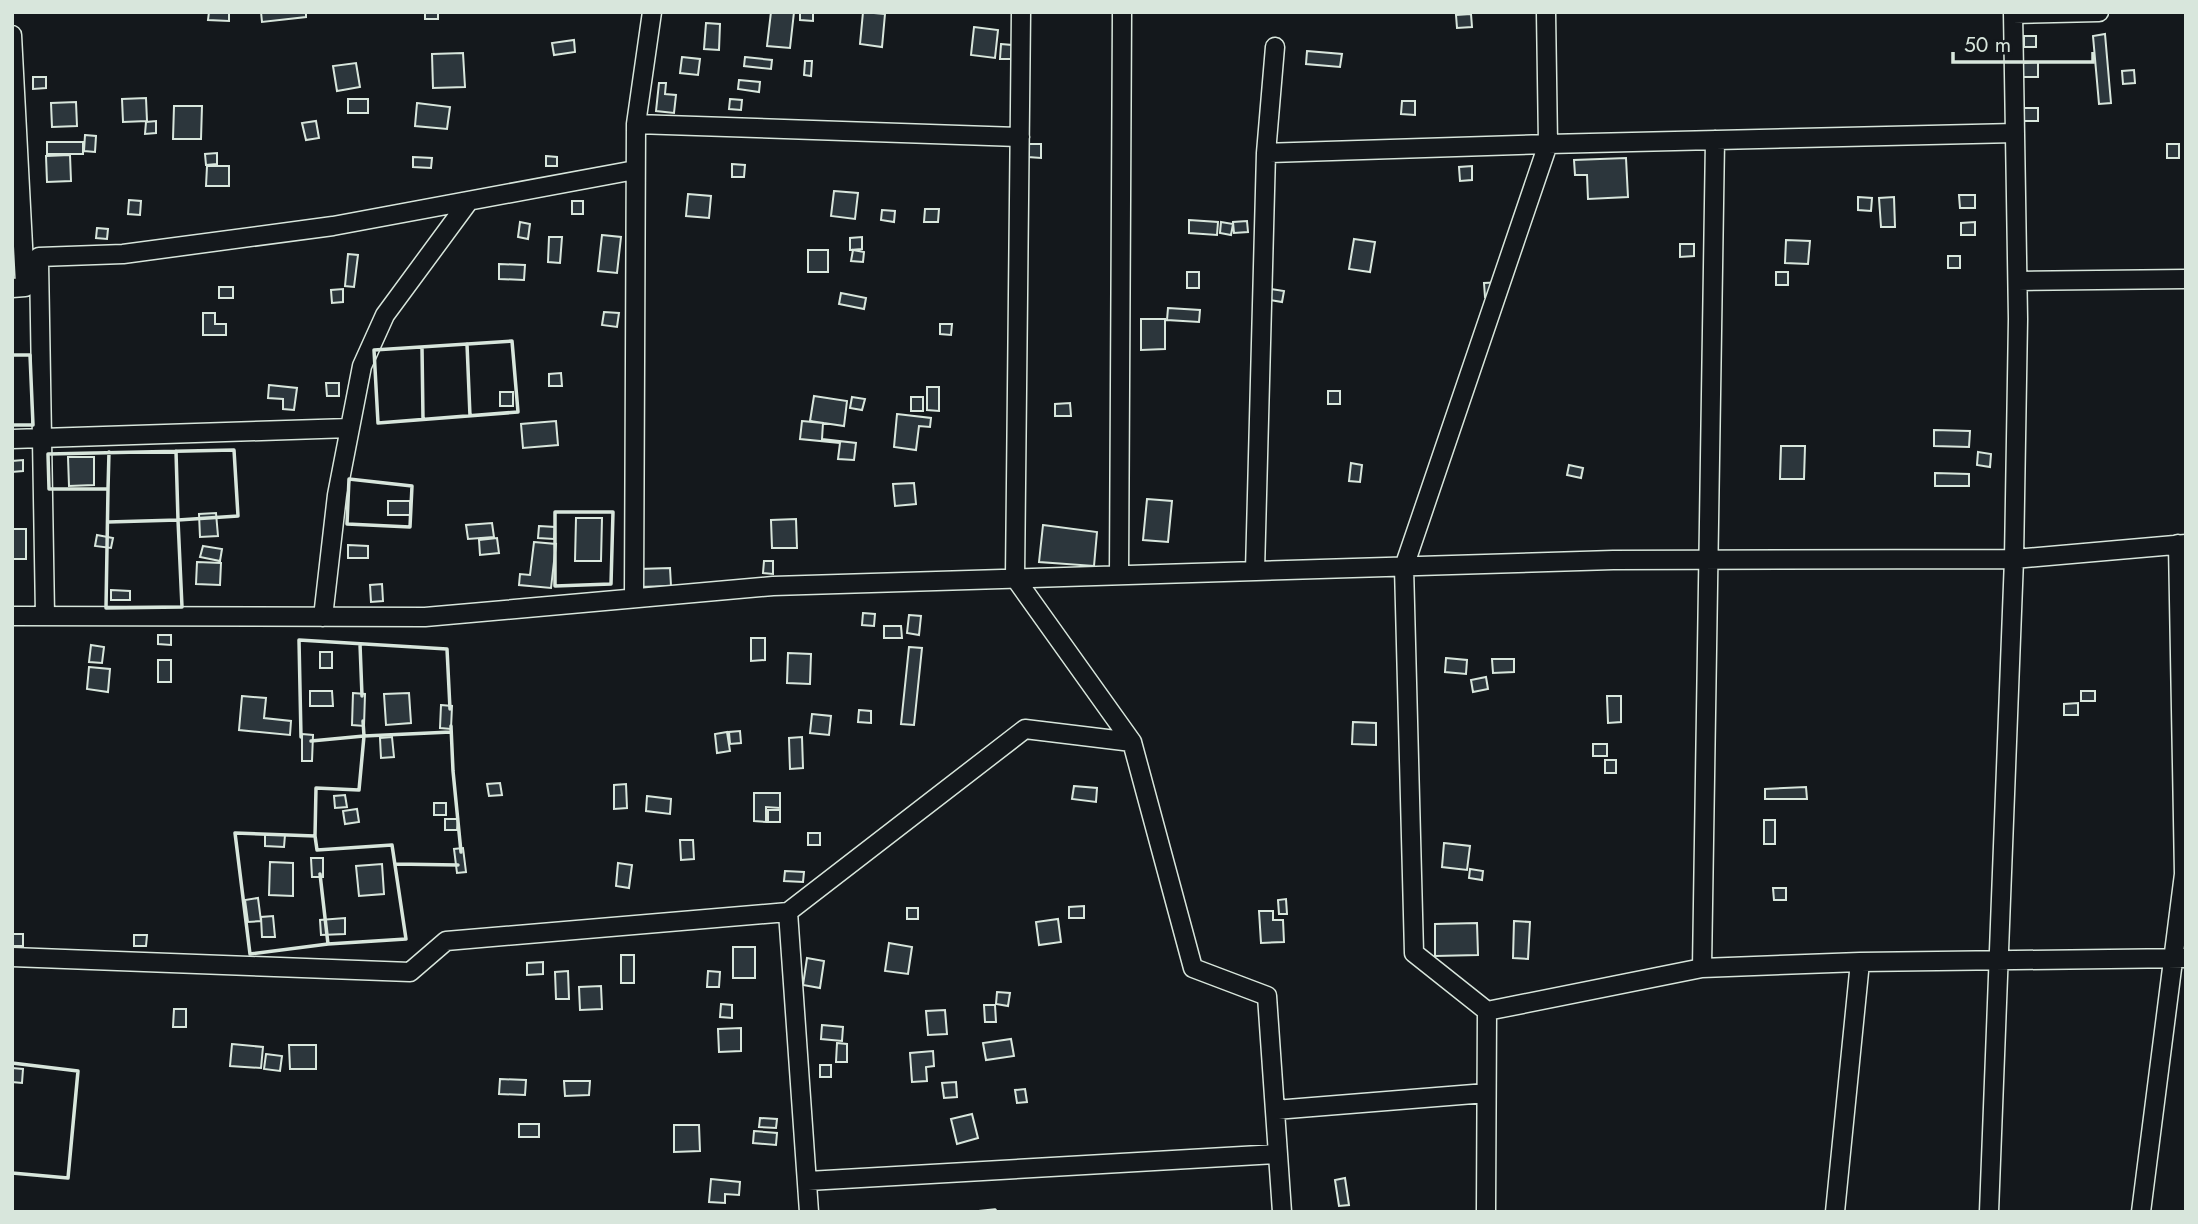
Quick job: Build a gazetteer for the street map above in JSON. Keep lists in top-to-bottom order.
{
  "scale_bar": "50 m"
}
